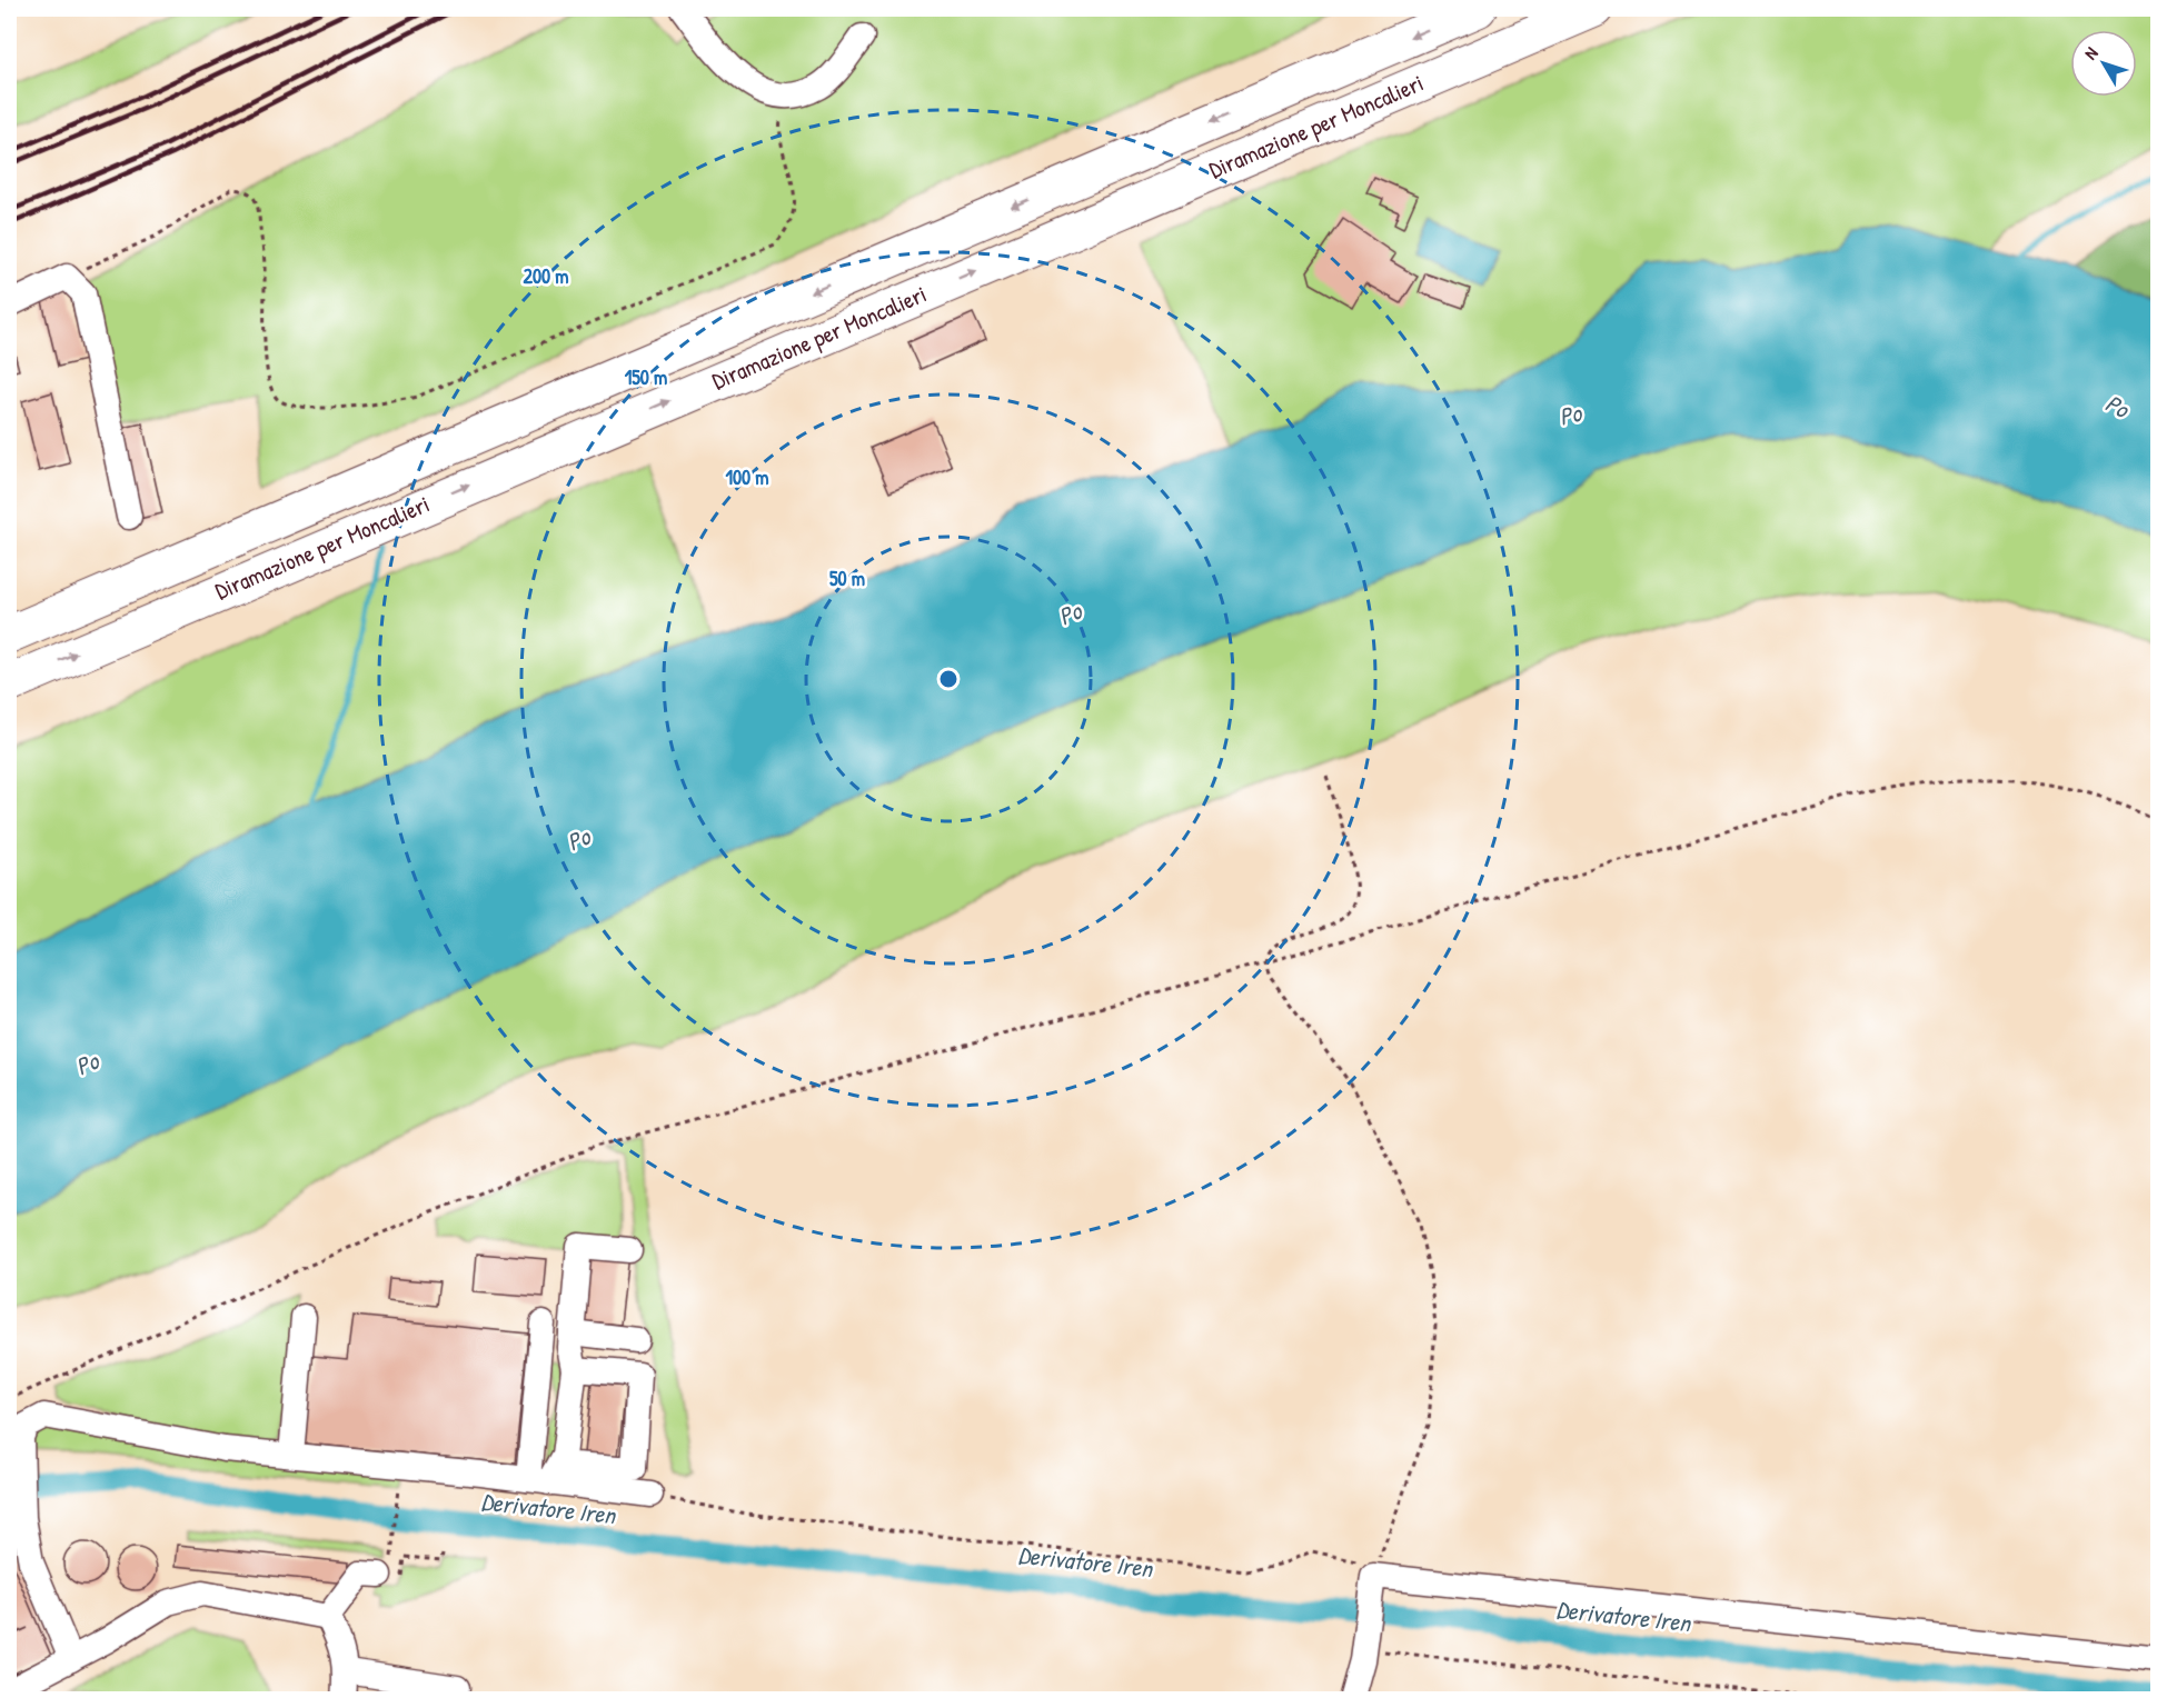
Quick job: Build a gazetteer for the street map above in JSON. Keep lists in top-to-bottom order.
{
  "streets": {
    "highway": ["Diramazione per Moncalieri"]
  },
  "water": ["Po", "Derivatore Iren"],
  "north": "top left",
  "rings": [
    "200 m",
    "150 m",
    "100 m",
    "50 m"
  ]
}
